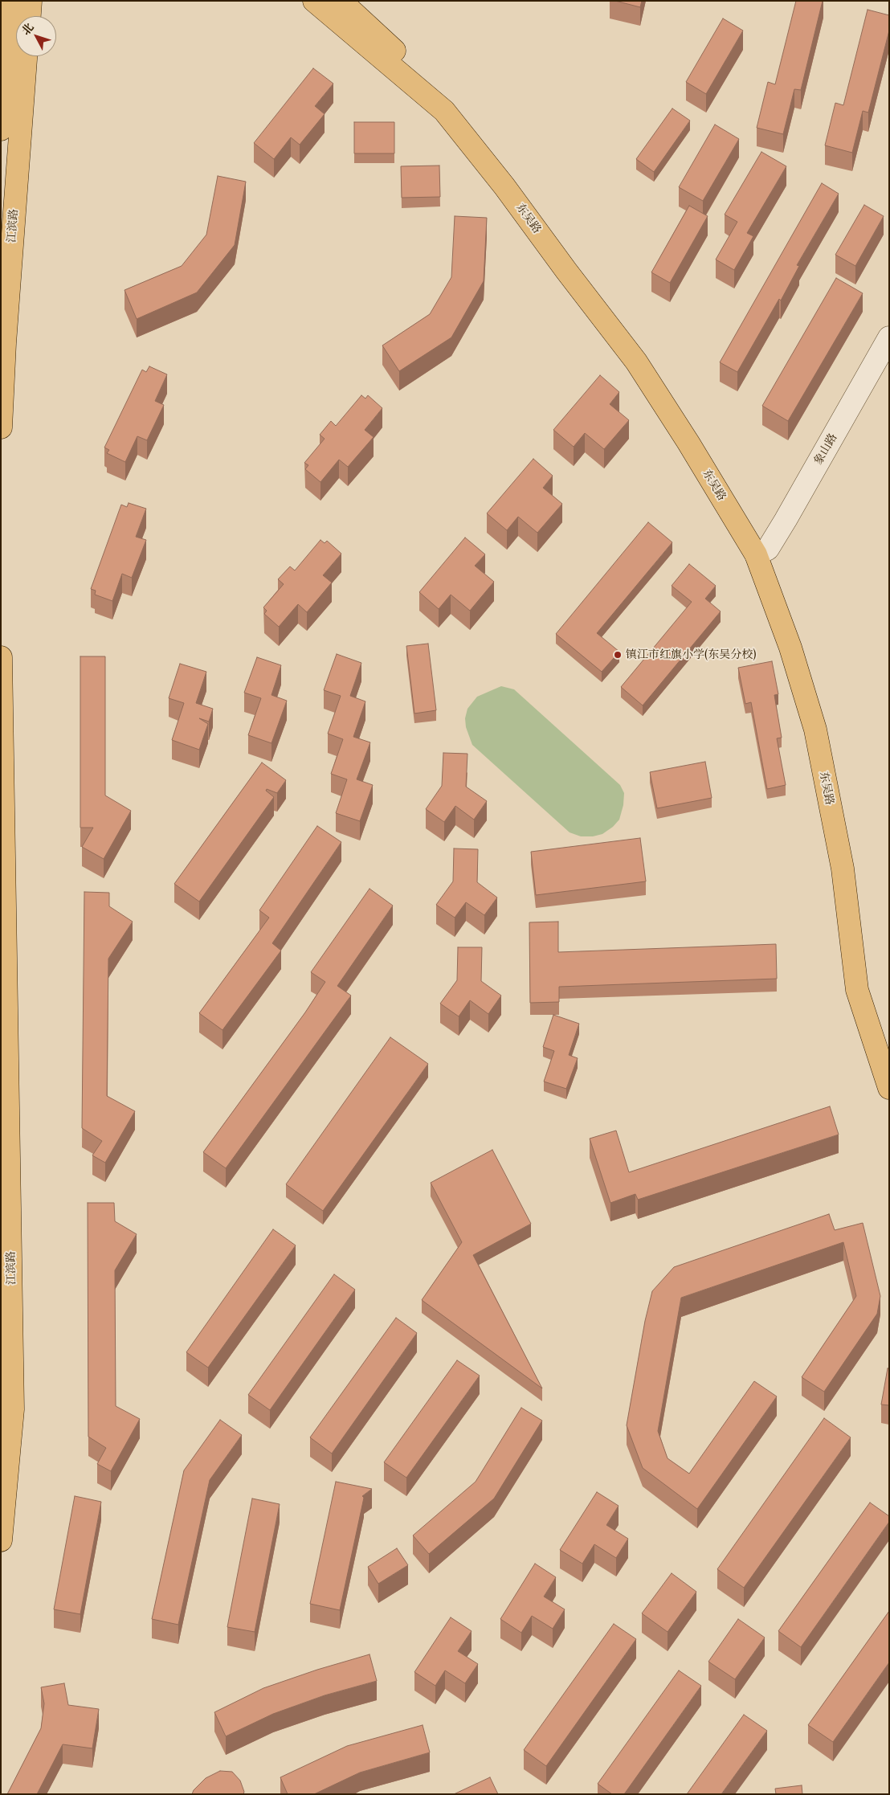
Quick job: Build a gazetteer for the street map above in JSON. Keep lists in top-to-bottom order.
{
  "streets": {
    "main road": ["东吴路", "江滨路"],
    "street": ["象山路"]
  },
  "crossings": [
    ["东吴路", "象山路"]
  ],
  "places": ["镇江市红旗小学(东吴分校)"],
  "north": "top left"
}
